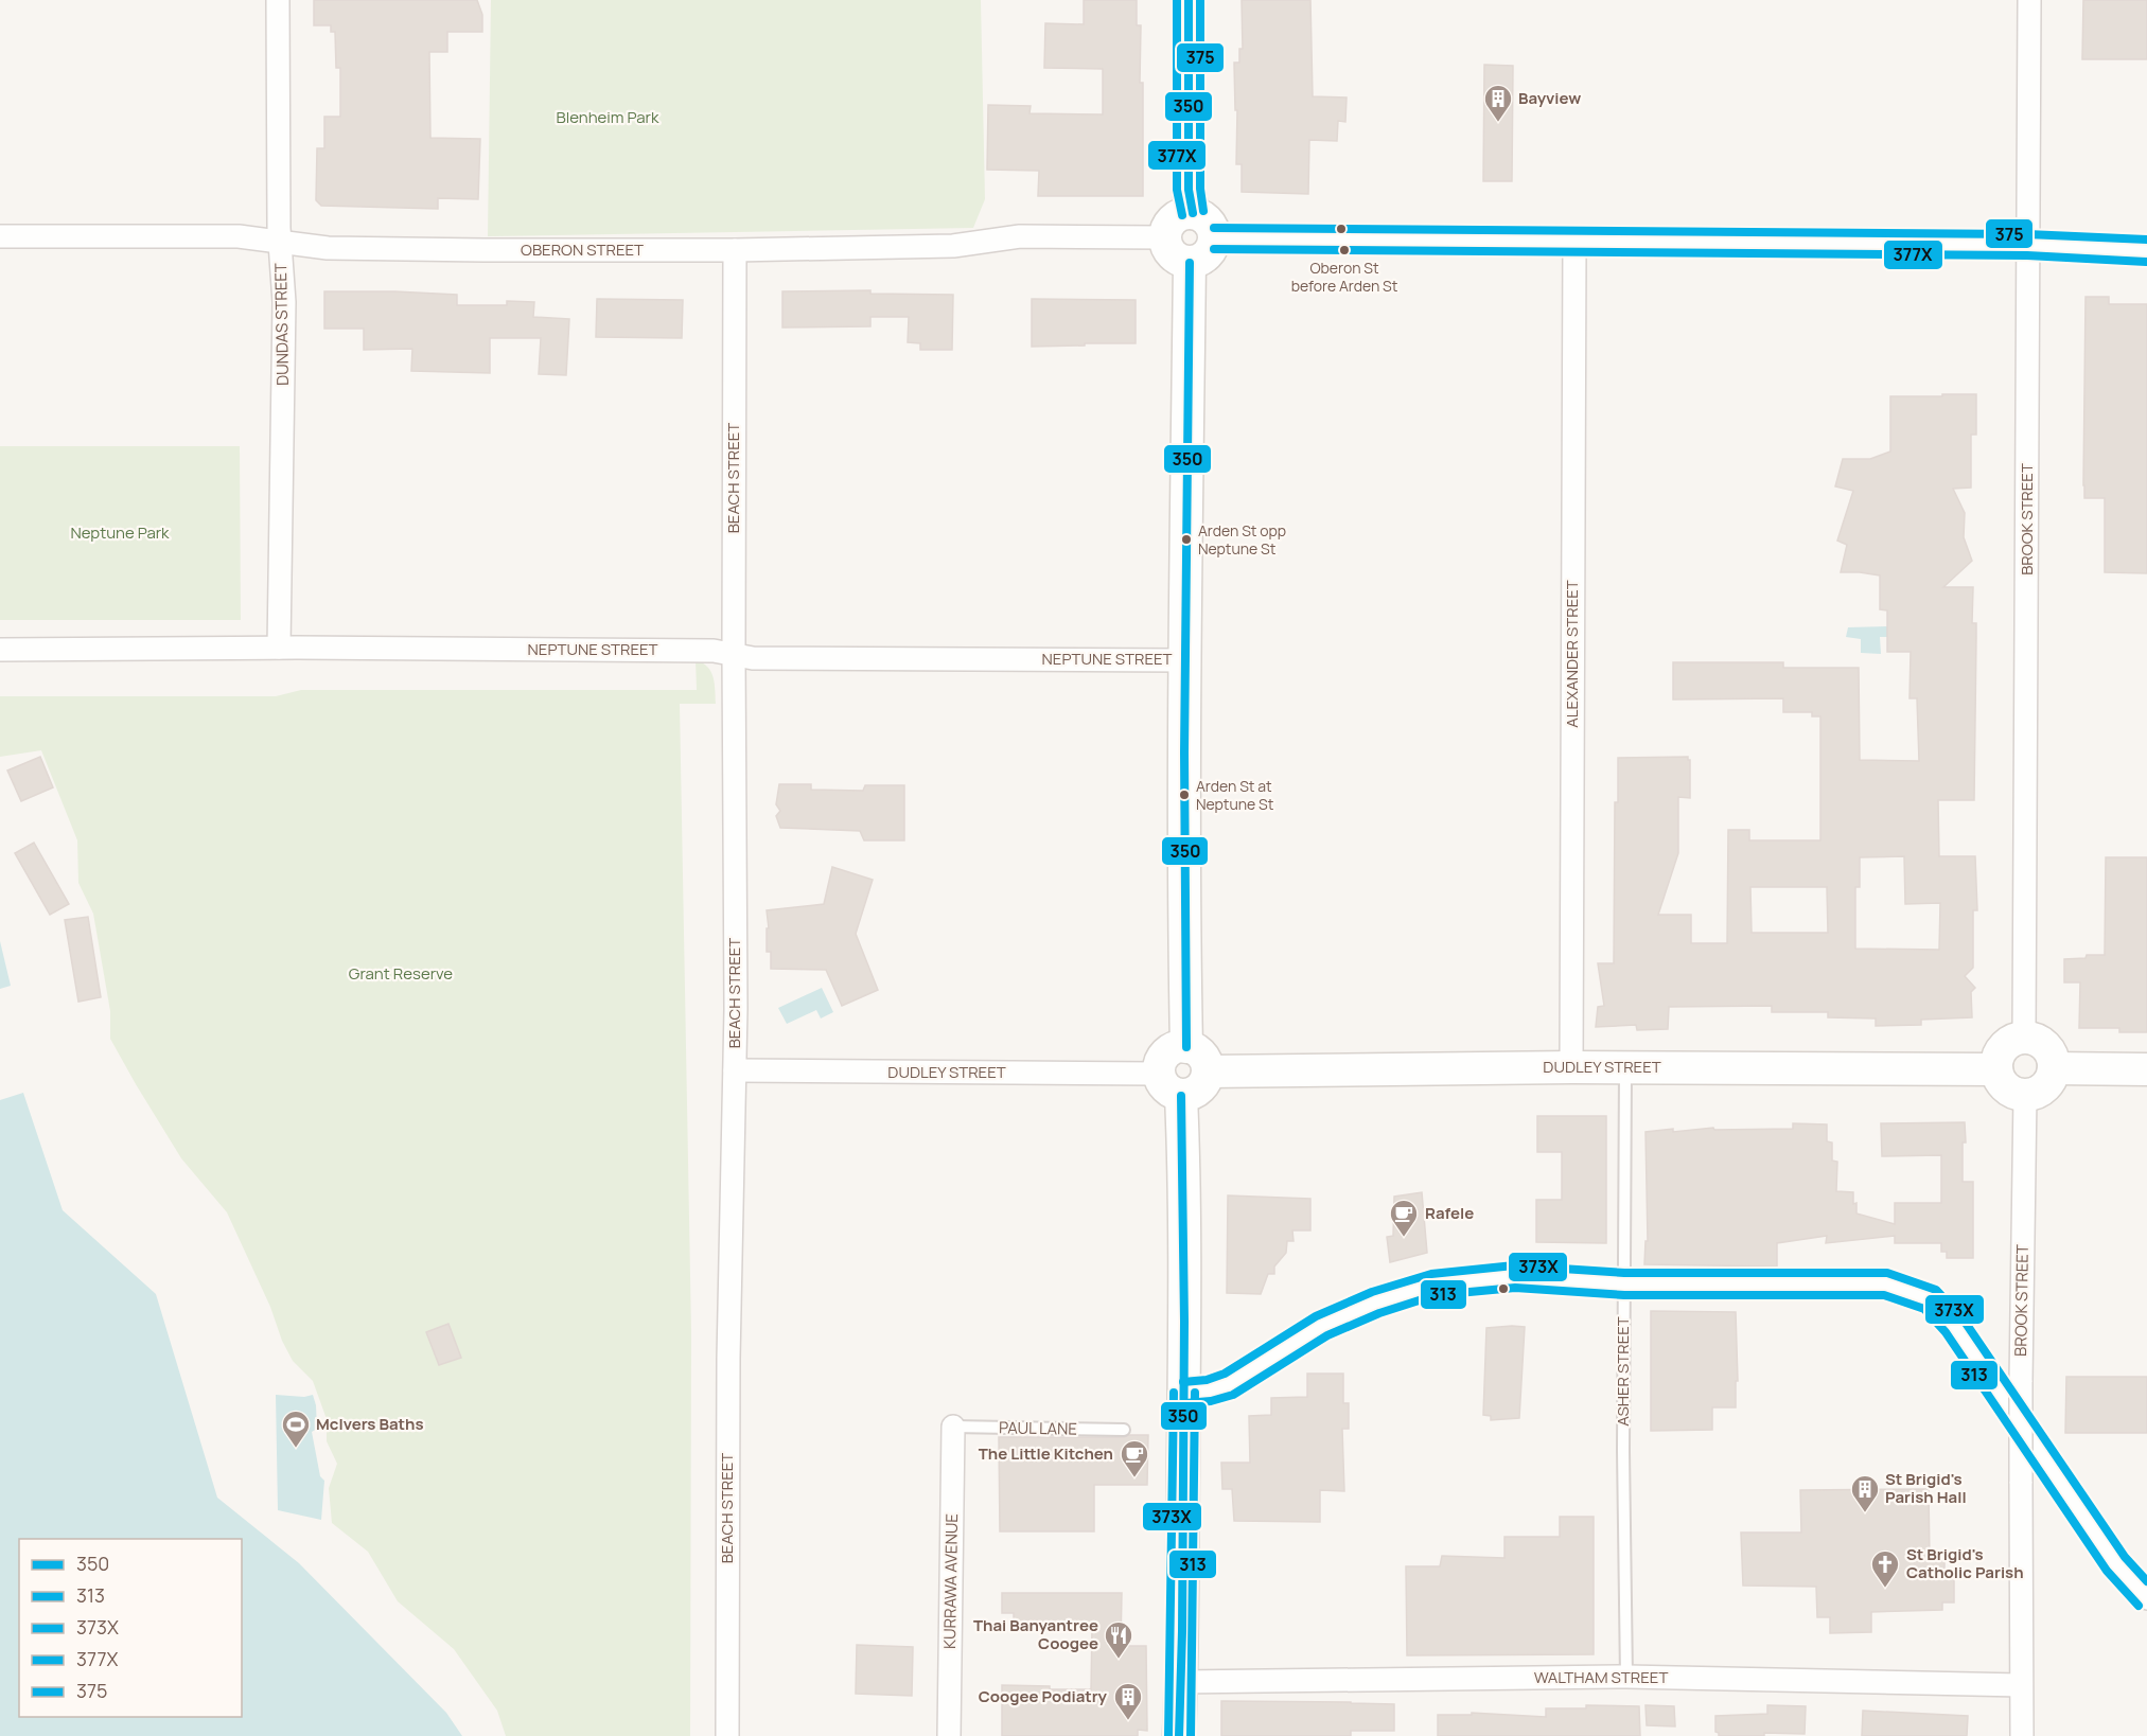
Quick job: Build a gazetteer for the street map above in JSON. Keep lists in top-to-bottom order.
{
  "streets": {
    "main road": ["DUDLEY STREET"],
    "street": [
      "OBERON STREET",
      "DUNDAS STREET",
      "BEACH STREET",
      "BROOK STREET",
      "NEPTUNE STREET",
      "ALEXANDER STREET",
      "KURRAWA AVENUE",
      "WALTHAM STREET"
    ],
    "lane": ["ASHER STREET", "PAUL LANE"]
  },
  "crossings": [
    ["OBERON STREET", "DUNDAS STREET"],
    ["OBERON STREET", "BEACH STREET"],
    ["DUNDAS STREET", "NEPTUNE STREET"],
    ["BEACH STREET", "NEPTUNE STREET"],
    ["BEACH STREET", "DUDLEY STREET"],
    ["BROOK STREET", "DUDLEY STREET"],
    ["BROOK STREET", "WALTHAM STREET"],
    ["ALEXANDER STREET", "DUDLEY STREET"],
    ["DUDLEY STREET", "ASHER STREET"],
    ["ASHER STREET", "WALTHAM STREET"],
    ["PAUL LANE", "KURRAWA AVENUE"]
  ],
  "parks": ["Blenheim Park", "Neptune Park", "Grant Reserve"],
  "places": {
    "building": ["Bayview", "St Brigid's Parish Hall", "Coogee Podiatry"],
    "other": ["Oberon St before Arden St", "Arden St opp Neptune St", "Arden St at Neptune St"],
    "cafe": ["Rafele", "The Little Kitchen"],
    "sports": ["McIvers Baths"],
    "church": ["St Brigid's Catholic Parish"],
    "restaurant": ["Thai Banyantree Coogee"]
  },
  "lines": [
    "transit line 350",
    "transit line 377X",
    "transit line 375",
    "transit line 373X",
    "transit line 313"
  ],
  "legend": [
    "350",
    "313",
    "373X",
    "377X",
    "375"
  ]
}
